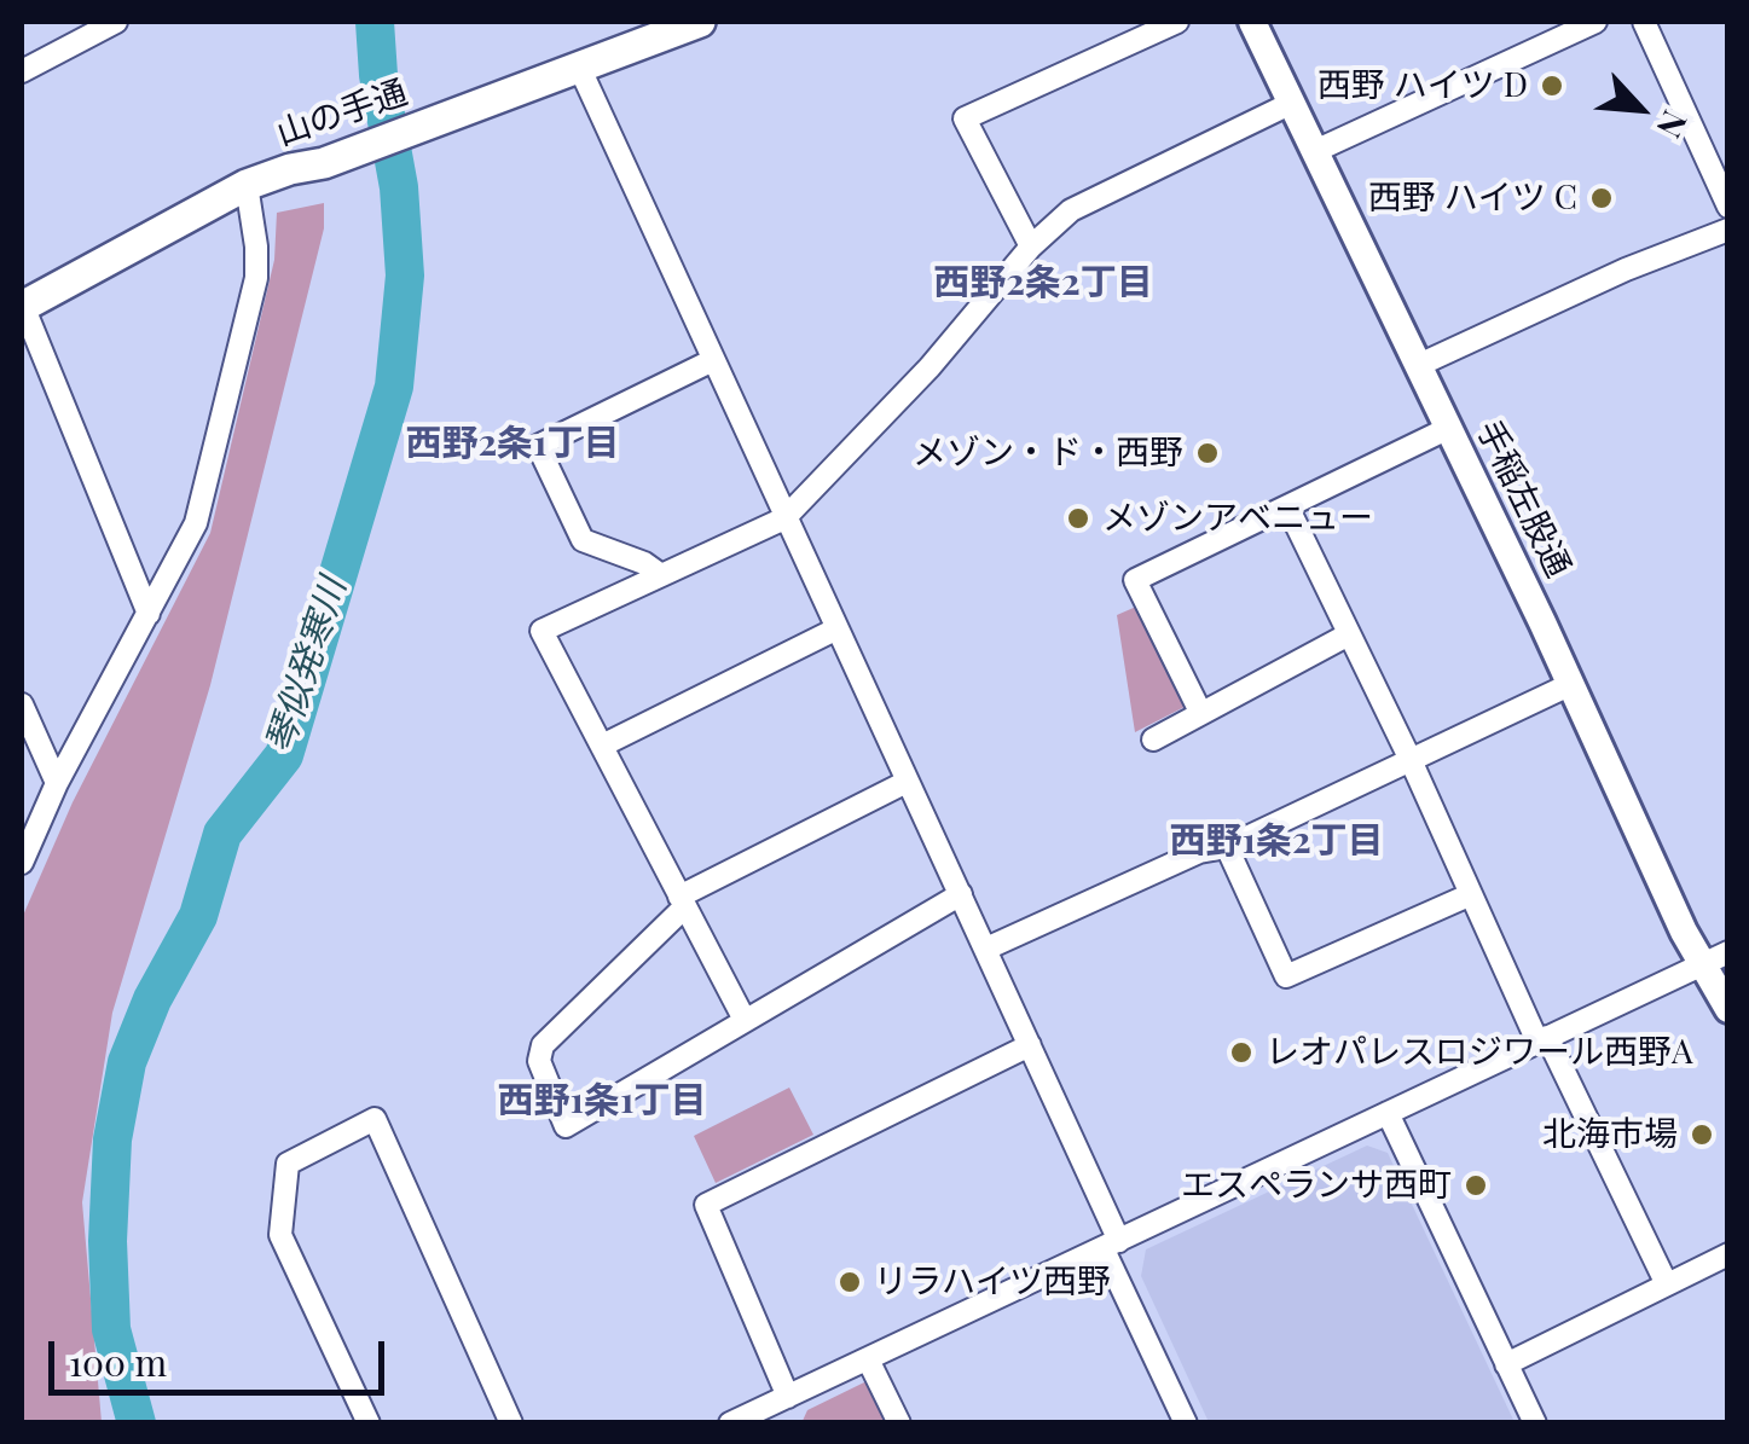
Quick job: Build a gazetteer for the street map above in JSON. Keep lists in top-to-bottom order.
{
  "streets": {
    "main road": ["山の手通"],
    "street": ["手稲左股通"]
  },
  "districts": [
    "西野2条2丁目",
    "西野2条1丁目",
    "西野1条2丁目",
    "西野1条1丁目"
  ],
  "water": ["琴似発寒川"],
  "places": [
    "西野 ハイツ D",
    "西野 ハイツ C",
    "メゾン・ド・西野",
    "メゾンアベニュー",
    "レオパレスロジワール西野A",
    "北海市場",
    "エスペランサ西町",
    "リラハイツ西野"
  ],
  "scale_bar": "100 m",
  "north": "bottom right"
}
